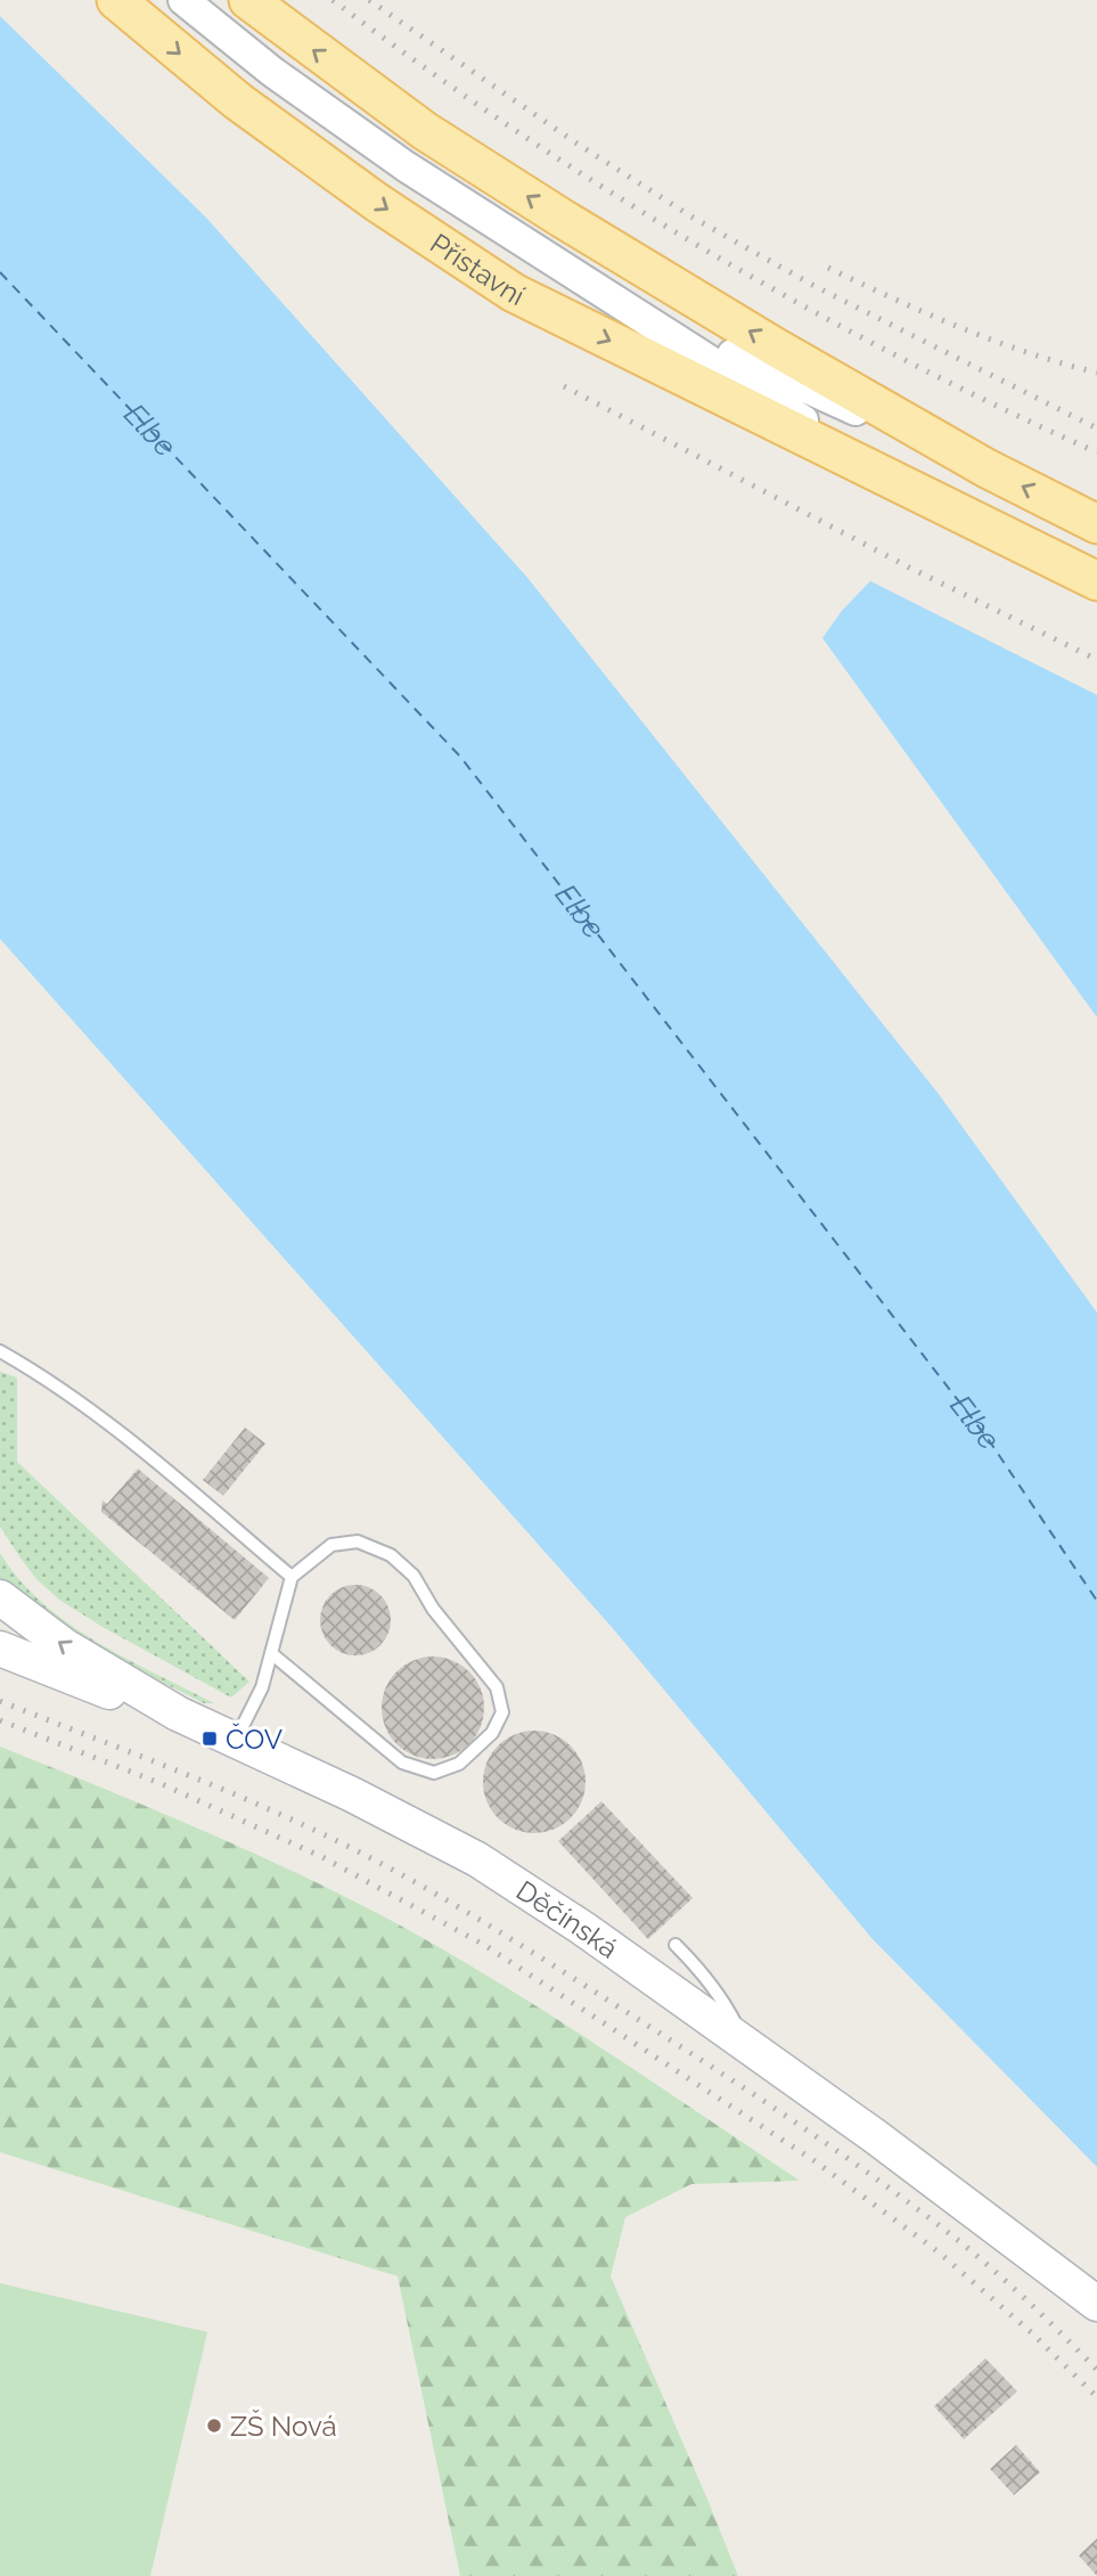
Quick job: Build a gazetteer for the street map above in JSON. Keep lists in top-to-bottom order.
{
  "streets": {
    "main road": ["Přístavní", "Děčínská"]
  },
  "water": ["Elbe"],
  "places": {
    "transit": ["ČOV"],
    "other": ["ZŠ Nová"]
  }
}
